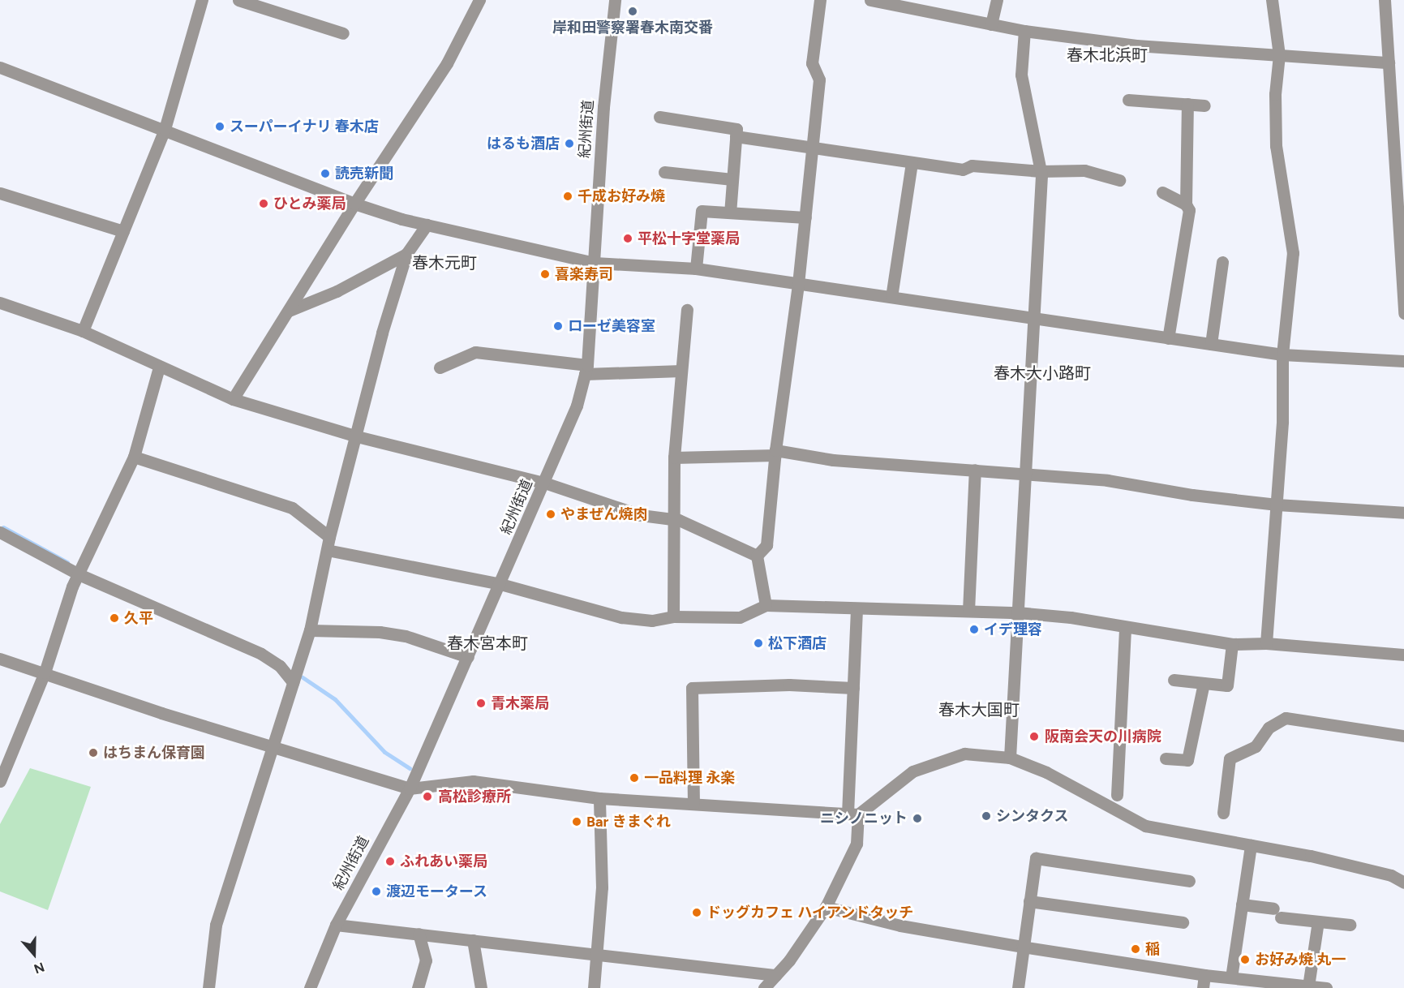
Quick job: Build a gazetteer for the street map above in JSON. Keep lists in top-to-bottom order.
{
  "streets": {
    "street": ["紀州街道"]
  },
  "districts": [
    "春木北浜町",
    "春木元町",
    "春木大小路町",
    "春木宮本町",
    "春木大国町"
  ],
  "places": [
    "岸和田警察署春木南交番",
    "スーパーイナリ 春木店",
    "はるも酒店",
    "読売新聞",
    "千成お好み焼",
    "ひとみ薬局",
    "平松十字堂薬局",
    "喜楽寿司",
    "ローゼ美容室",
    "やまぜん焼肉",
    "久平",
    "イデ理容",
    "松下酒店",
    "青木薬局",
    "阪南会天の川病院",
    "はちまん保育園",
    "一品料理 永楽",
    "高松診療所",
    "シンタクス",
    "ニシノニット",
    "Bar きまぐれ",
    "ふれあい薬局",
    "渡辺モータース",
    "ドッグカフェ ハイアンドタッチ",
    "稲",
    "お好み焼 丸一"
  ],
  "north": "bottom"
}
